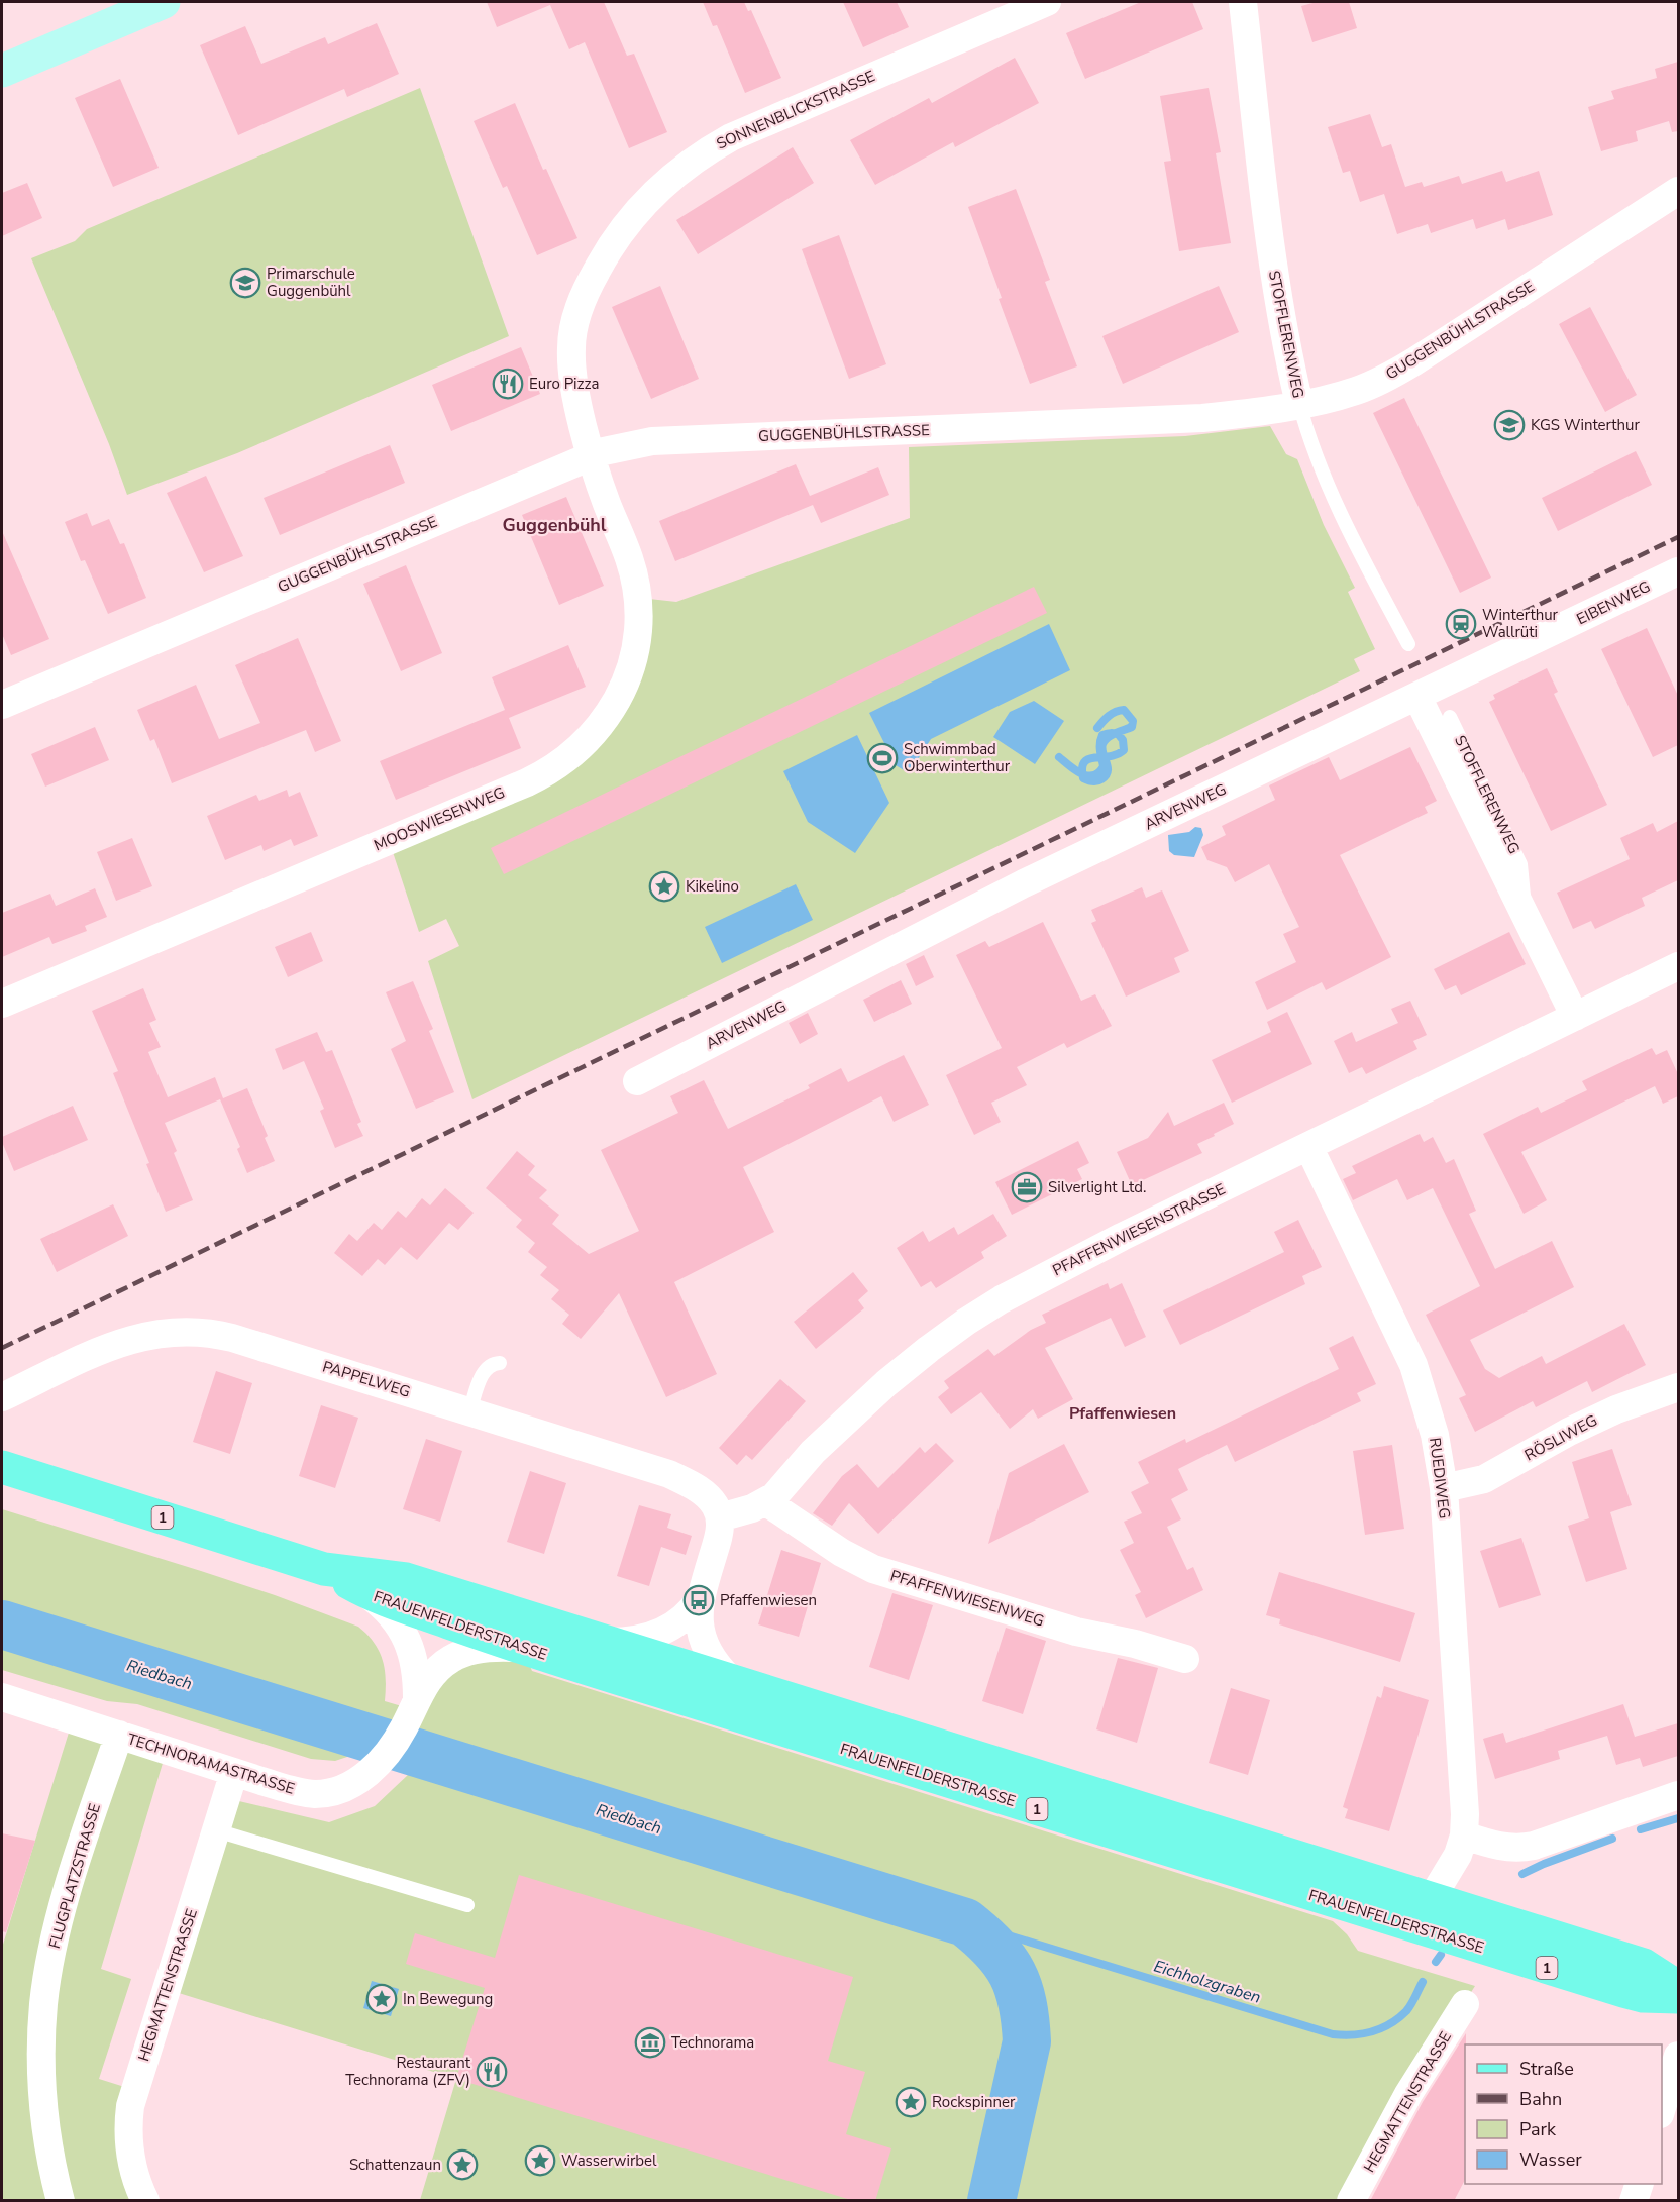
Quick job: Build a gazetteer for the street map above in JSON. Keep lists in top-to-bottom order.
{
  "streets": {
    "main road": ["1", "FRAUENFELDERSTRASSE"],
    "street": [
      "SONNENBLICKSTRASSE",
      "GUGGENBÜHLSTRASSE",
      "STOFFLERENWEG",
      "EIBENWEG",
      "ARVENWEG",
      "MOOSWIESENWEG",
      "PFAFFENWIESENSTRASSE",
      "PAPPELWEG",
      "RÖSLIWEG",
      "RUEDIWEG",
      "PFAFFENWIESENWEG",
      "TECHNORAMASTRASSE",
      "FLUGPLATZSTRASSE",
      "HEGMATTENSTRASSE"
    ]
  },
  "crossings": [
    ["SONNENBLICKSTRASSE", "GUGGENBÜHLSTRASSE"],
    ["SONNENBLICKSTRASSE", "MOOSWIESENWEG"],
    ["GUGGENBÜHLSTRASSE", "STOFFLERENWEG"],
    ["GUGGENBÜHLSTRASSE", "MOOSWIESENWEG"],
    ["EIBENWEG", "ARVENWEG"],
    ["PFAFFENWIESENSTRASSE", "PAPPELWEG"],
    ["PFAFFENWIESENSTRASSE", "RUEDIWEG"],
    ["PFAFFENWIESENSTRASSE", "PFAFFENWIESENWEG"],
    ["RÖSLIWEG", "RUEDIWEG"],
    ["FRAUENFELDERSTRASSE", "TECHNORAMASTRASSE"],
    ["TECHNORAMASTRASSE", "FLUGPLATZSTRASSE"],
    ["TECHNORAMASTRASSE", "HEGMATTENSTRASSE"]
  ],
  "districts": ["Guggenbühl", "Pfaffenwiesen"],
  "water": ["Riedbach", "Eichholzgraben"],
  "places": {
    "school or university": ["Primarschule Guggenbühl", "KGS Winterthur"],
    "restaurant": ["Euro Pizza", "Restaurant Technorama (ZFV)"],
    "station": ["Winterthur Wallrüti"],
    "sports": ["Schwimmbad Oberwinterthur"],
    "place": [
      "Kikelino",
      "In Bewegung",
      "Rockspinner",
      "Wasserwirbel",
      "Schattenzaun"
    ],
    "office": ["Silverlight Ltd."],
    "bus stop": ["Pfaffenwiesen"],
    "museum": ["Technorama"]
  },
  "legend": [
    "Straße",
    "Bahn",
    "Park",
    "Wasser"
  ]
}
